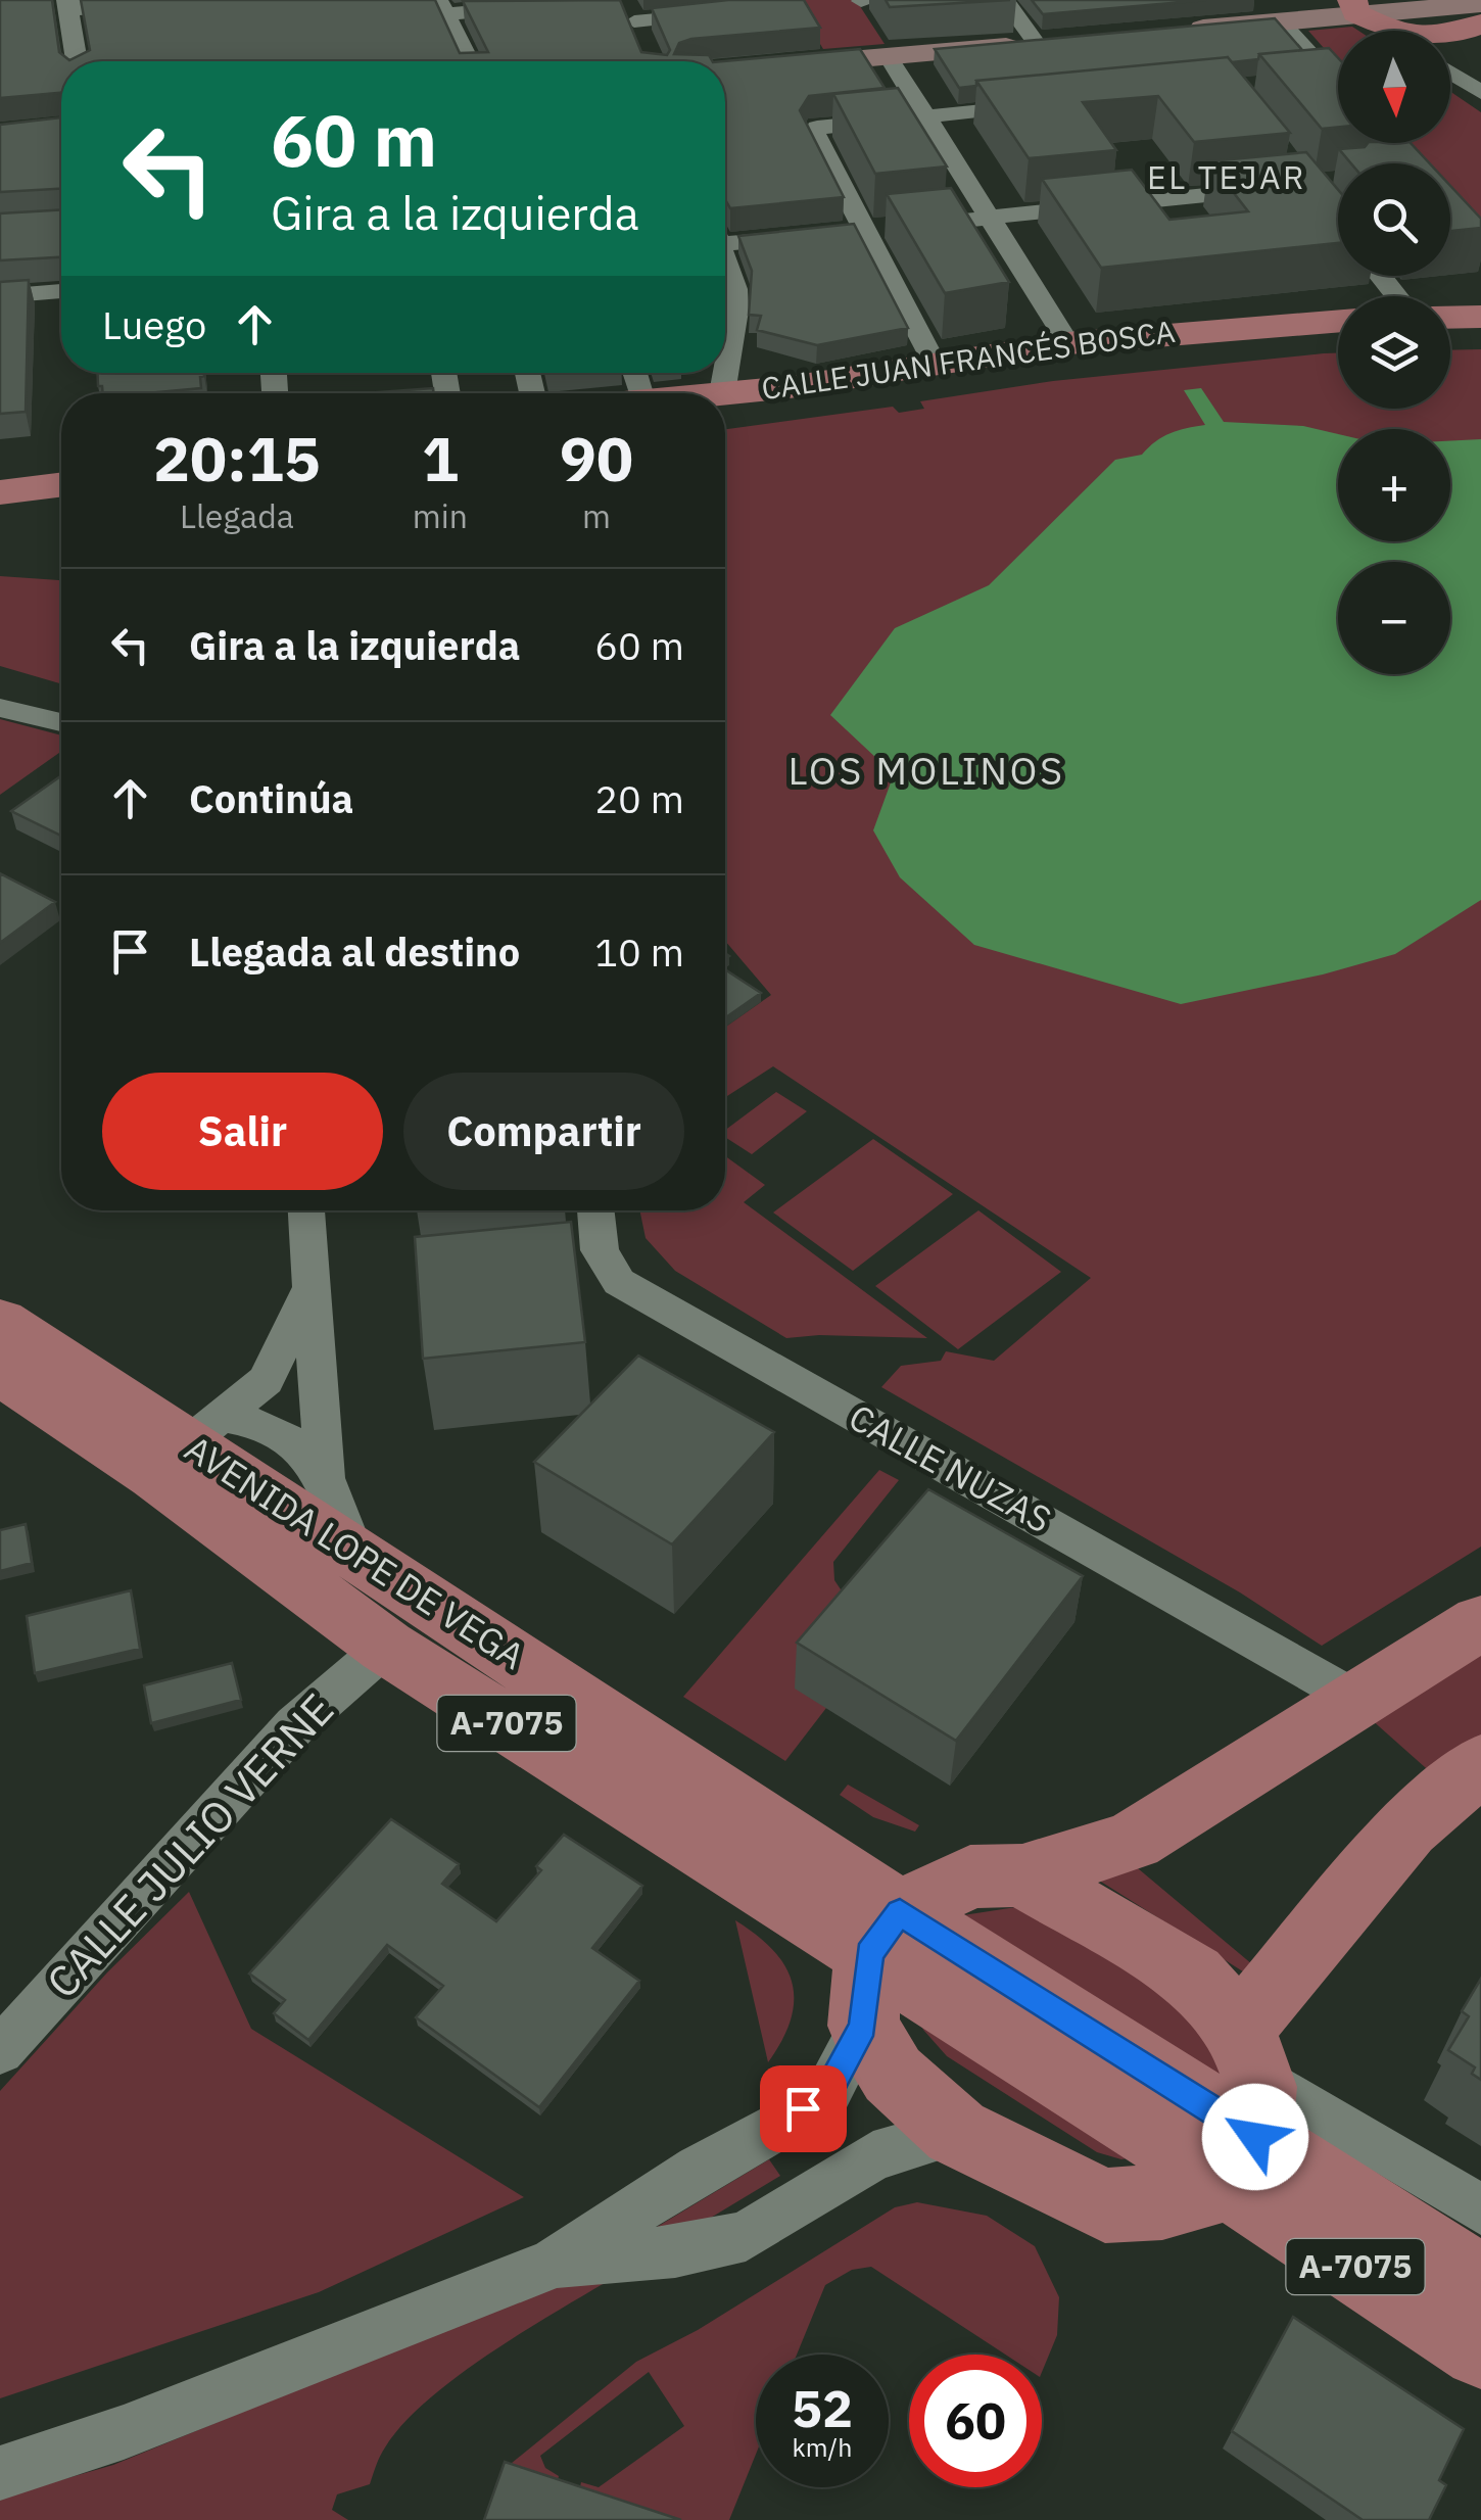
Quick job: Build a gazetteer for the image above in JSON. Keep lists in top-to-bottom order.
{
  "streets": {
    "main road": ["CALLE JUAN FRANCÉS BOSCA", "AVENIDA LOPE DE VEGA", "A-7075"],
    "street": ["CALLE NUZAS", "CALLE JULIO VERNE"]
  },
  "crossings": [
    ["AVENIDA LOPE DE VEGA", "CALLE JULIO VERNE"]
  ],
  "districts": ["EL TEJAR", "LOS MOLINOS"],
  "north": "bottom",
  "page": {
    "map_buttons": ["+", "−"],
    "turn": ["60 m", "Gira a la izquierda"],
    "then": "Luego",
    "eta": [
      "20:15",
      "Llegada",
      "1",
      "min",
      "90",
      "m"
    ],
    "list": [
      {
        "name": "Gira a la izquierda",
        "value": "60 m"
      },
      {
        "name": "Continúa",
        "value": "20 m"
      },
      {
        "name": "Llegada al destino",
        "value": "10 m"
      }
    ],
    "buttons": ["Salir", "Compartir"],
    "speed": "52 km/h",
    "limit": "60"
  }
}
